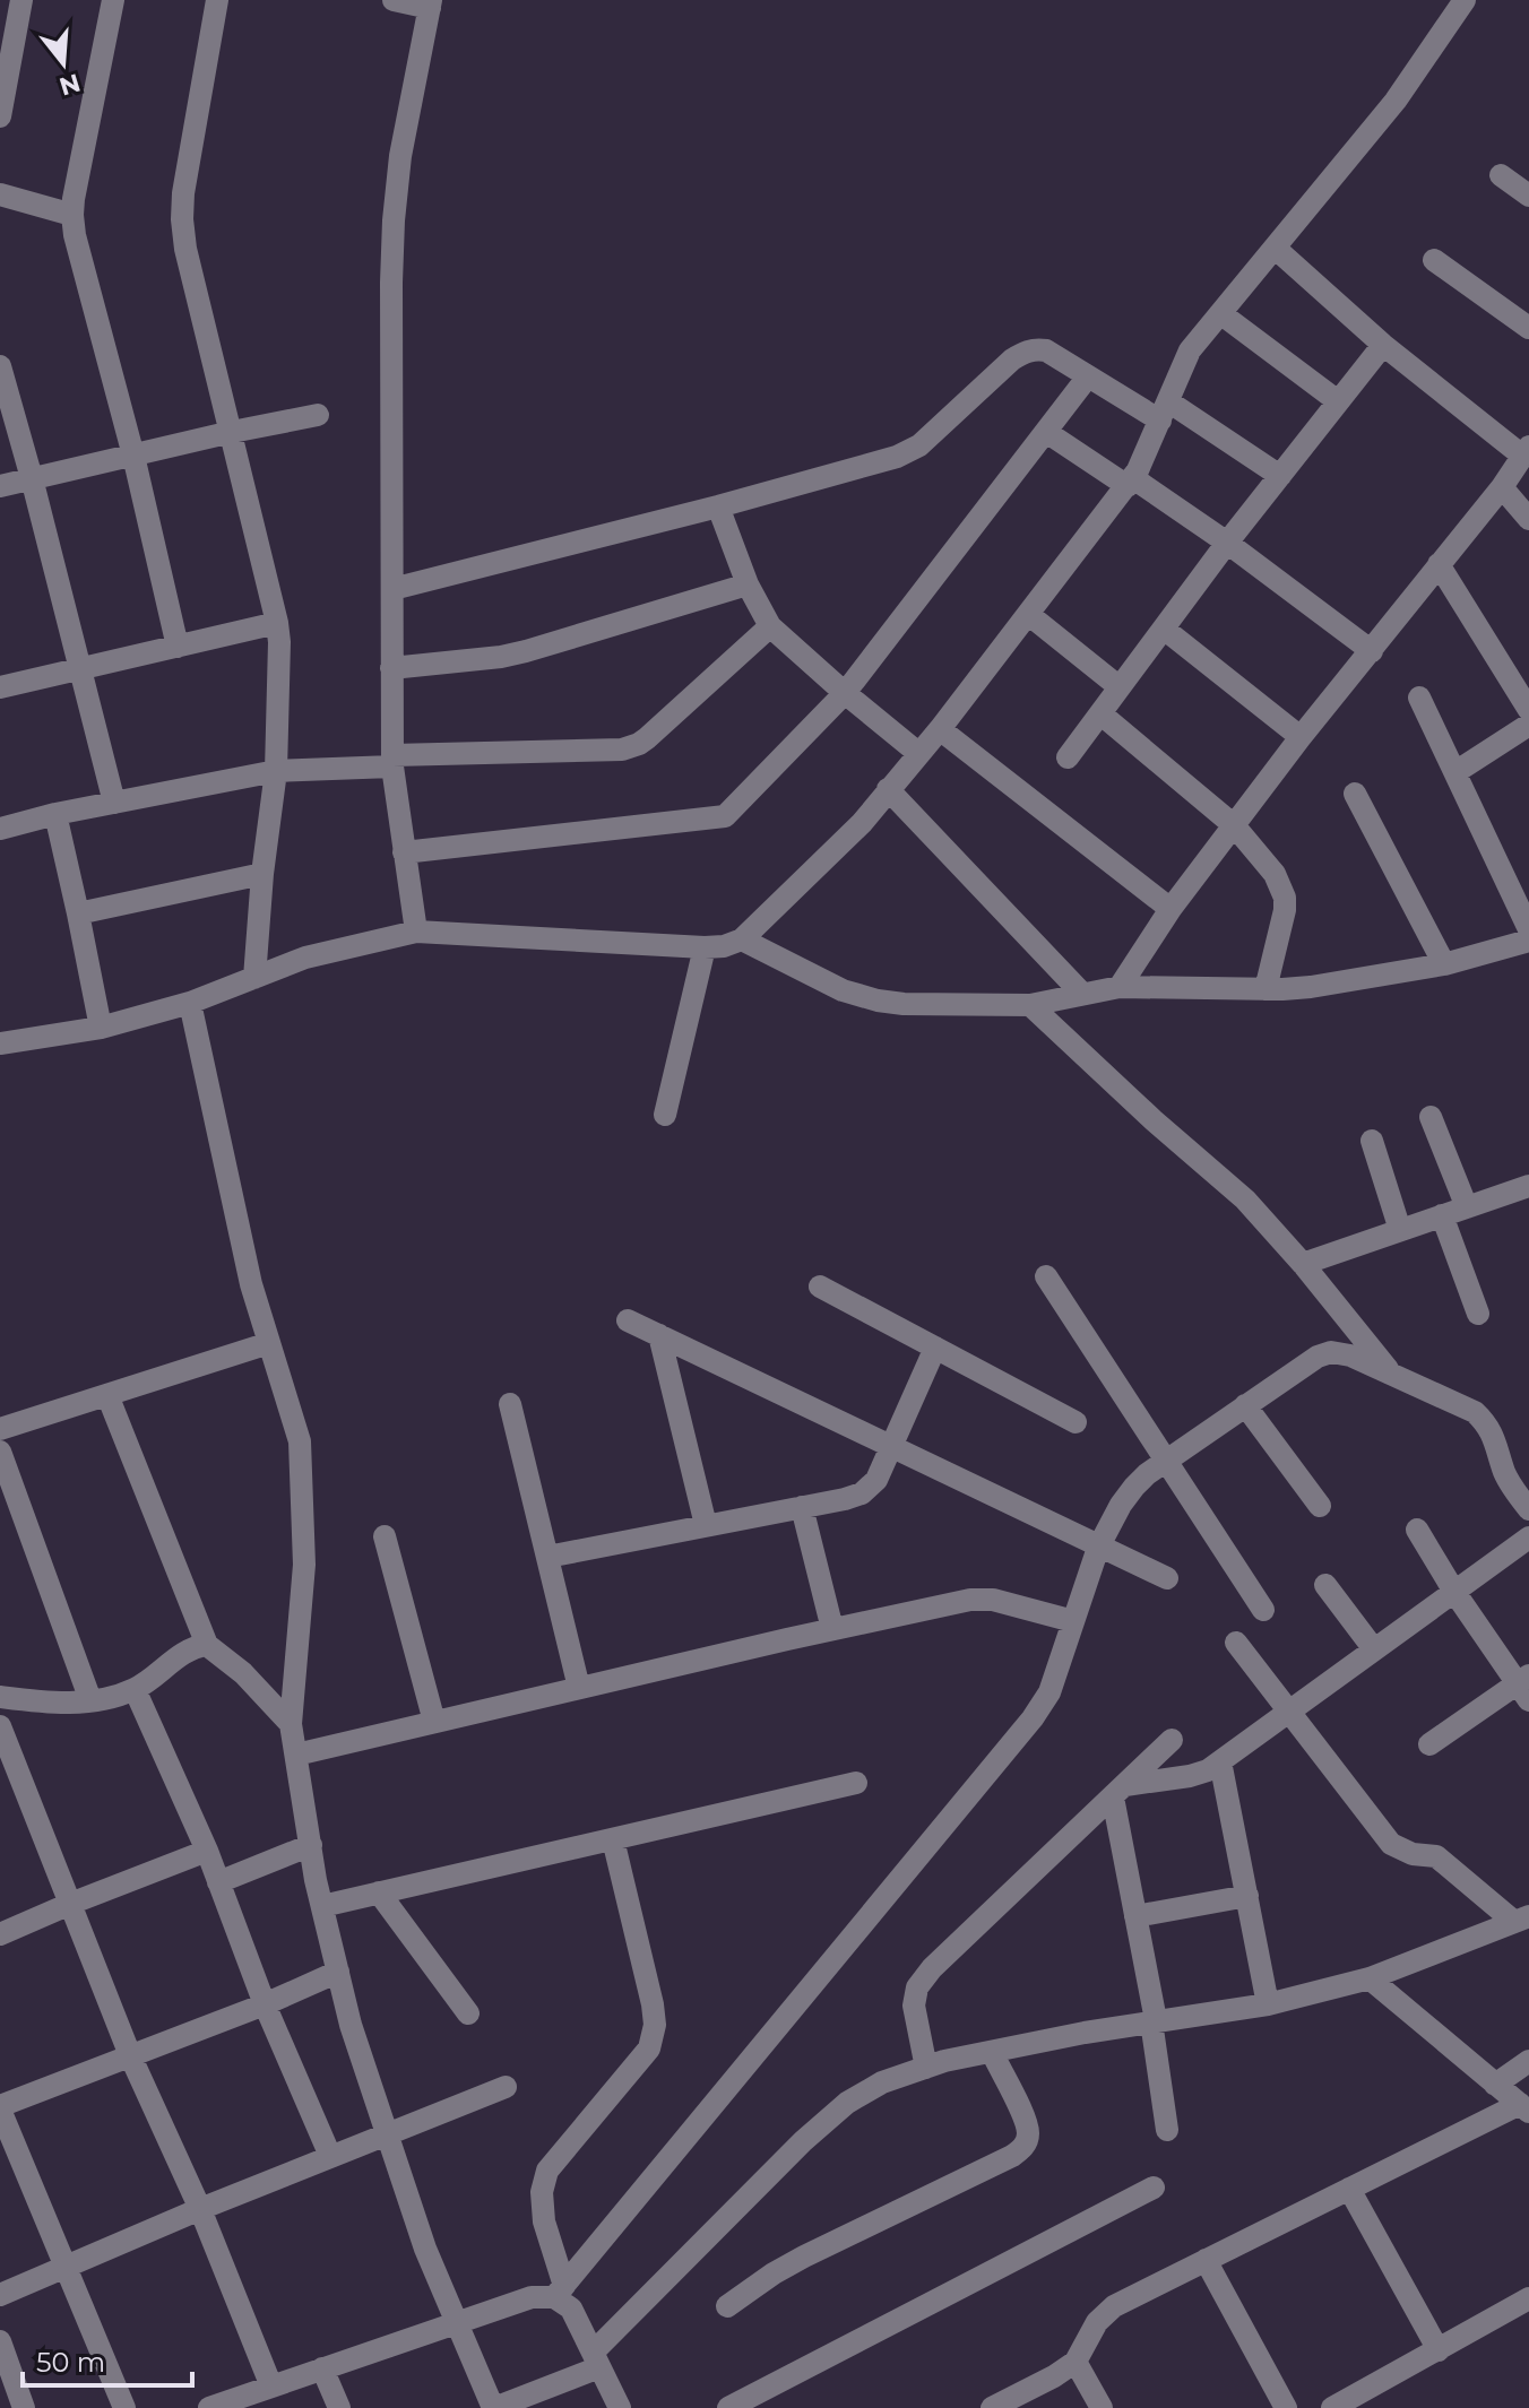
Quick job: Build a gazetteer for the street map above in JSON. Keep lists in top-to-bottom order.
{
  "scale_bar": "50 m",
  "north": "bottom"
}
